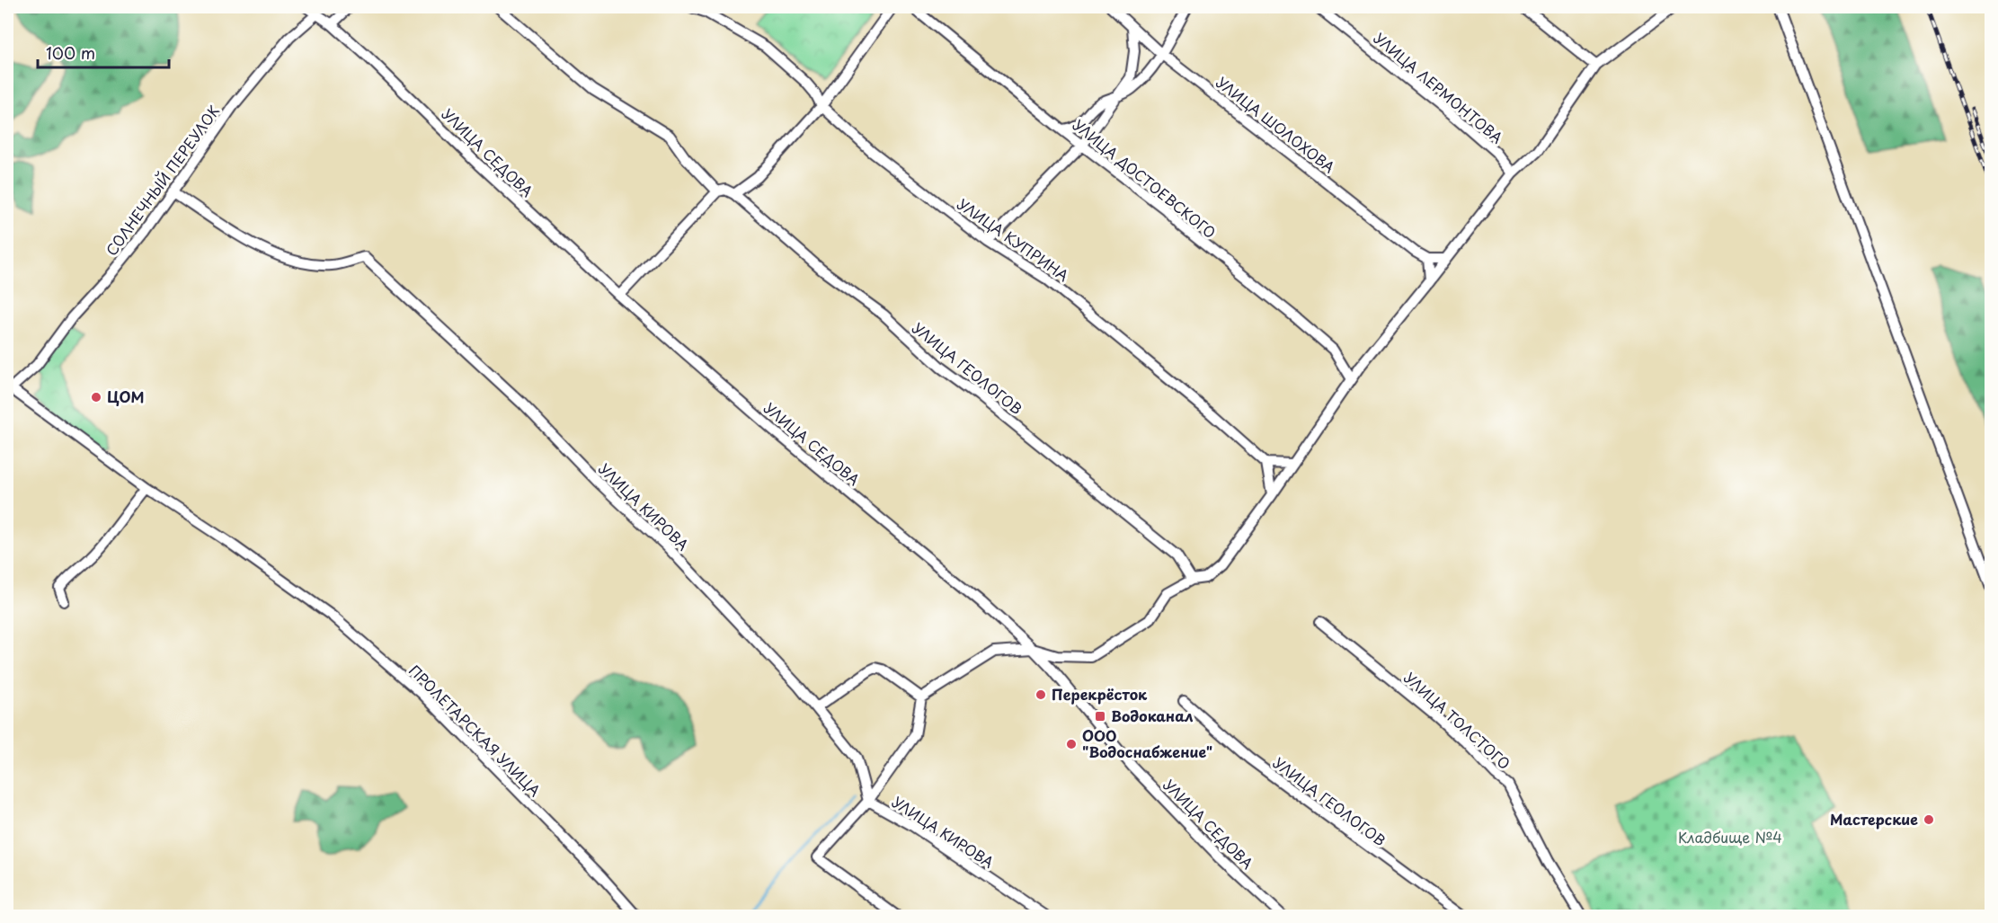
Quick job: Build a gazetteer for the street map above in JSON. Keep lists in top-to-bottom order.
{
  "streets": {
    "street": [
      "УЛИЦА ЛЕРМОНТОВА",
      "УЛИЦА ШОЛОХОВА",
      "УЛИЦА СЕДОВА",
      "УЛИЦА ДОСТОЕВСКОГО",
      "СОЛНЕЧНЫЙ ПЕРЕУЛОК",
      "УЛИЦА КУПРИНА",
      "УЛИЦА ГЕОЛОГОВ",
      "УЛИЦА КИРОВА",
      "УЛИЦА ТОЛСТОГО",
      "ПРОЛЕТАРСКАЯ УЛИЦА"
    ]
  },
  "crossings": [
    ["УЛИЦА СЕДОВА", "СОЛНЕЧНЫЙ ПЕРЕУЛОК"],
    ["СОЛНЕЧНЫЙ ПЕРЕУЛОК", "УЛИЦА КИРОВА"],
    ["СОЛНЕЧНЫЙ ПЕРЕУЛОК", "ПРОЛЕТАРСКАЯ УЛИЦА"]
  ],
  "parks": ["Кладбище №4"],
  "places": {
    "other": [
      "ЦОМ",
      "Перекрёсток",
      "ООО \"Водоснабжение\"",
      "Мастерские"
    ],
    "transit": ["Водоканал"]
  },
  "scale_bar": "100 m"
}
